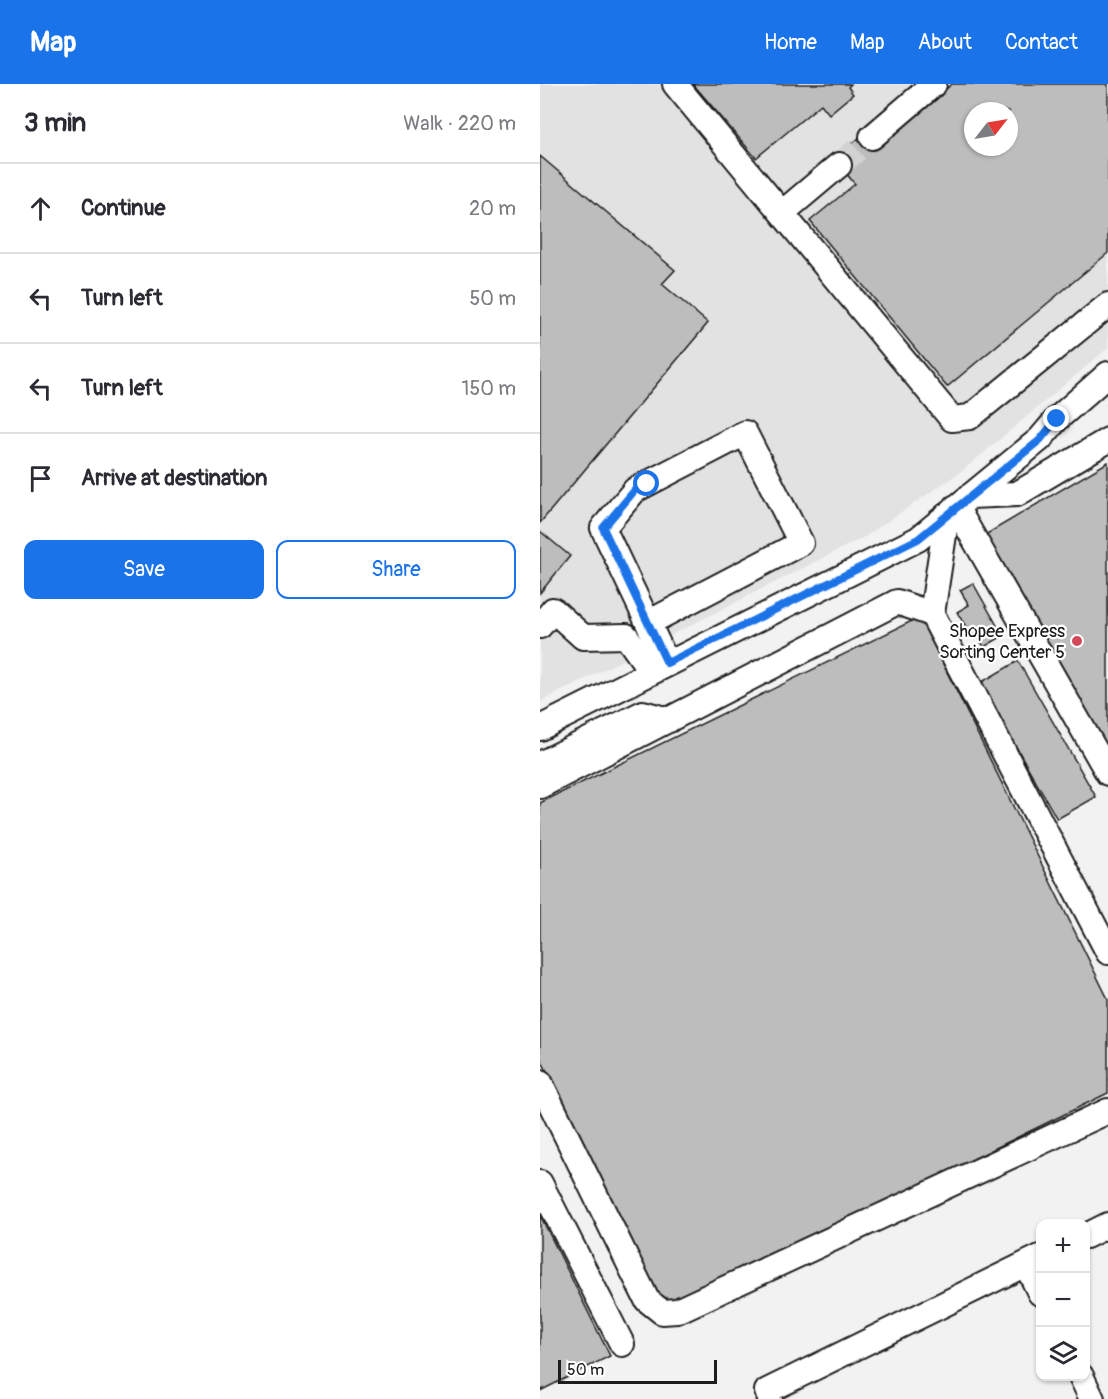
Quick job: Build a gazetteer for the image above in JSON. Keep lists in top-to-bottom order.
{
  "places": ["Shopee Express Sorting Center 5"],
  "scale_bar": "50 m",
  "north": "top right",
  "page": {
    "header": "Map",
    "nav": [
      "Home",
      "Map",
      "About",
      "Contact"
    ],
    "heading": ["3 min", "Walk · 220 m"],
    "list": [
      ["Continue", "20 m"],
      ["Turn left", "50 m"],
      ["Turn left", "150 m"],
      "Arrive at destination"
    ],
    "buttons": ["Save", "Share"],
    "map_buttons": ["+", "−"],
    "scale": "50 m"
  }
}
